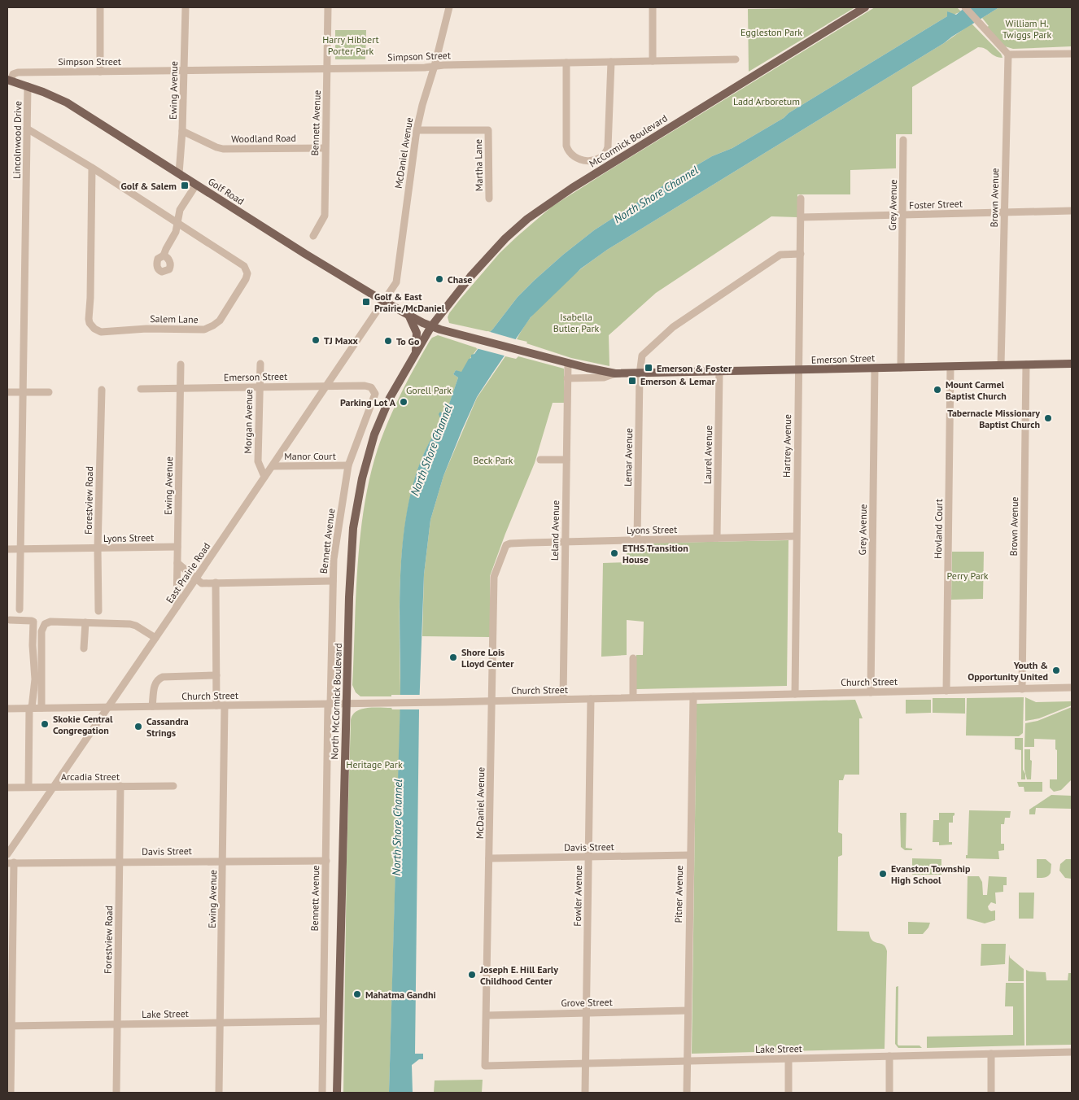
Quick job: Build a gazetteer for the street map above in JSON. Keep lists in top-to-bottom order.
{
  "streets": {
    "main road": [
      "McCormick Boulevard",
      "Golf Road",
      "Emerson Street",
      "North McCormick Boulevard"
    ],
    "street": [
      "Simpson Street",
      "Ewing Avenue",
      "Bennett Avenue",
      "Woodland Road",
      "Lincolnwood Drive",
      "McDaniel Avenue",
      "Martha Lane",
      "Brown Avenue",
      "Foster Street",
      "Grey Avenue",
      "Salem Lane",
      "Morgan Avenue",
      "Hartrey Avenue",
      "Laurel Avenue",
      "Manor Court",
      "Lemar Avenue",
      "Forestview Road",
      "Hovland Court",
      "Lyons Street",
      "Leland Avenue",
      "East Prairie Road",
      "Church Street",
      "Arcadia Street",
      "Davis Street",
      "Pitner Avenue",
      "Fowler Avenue",
      "Grove Street",
      "Lake Street"
    ]
  },
  "crossings": [
    ["Simpson Street", "Ewing Avenue"],
    ["Simpson Street", "Bennett Avenue"],
    ["Simpson Street", "McDaniel Avenue"],
    ["Simpson Street", "Golf Road"],
    ["Ewing Avenue", "Woodland Road"],
    ["Ewing Avenue", "Golf Road"],
    ["Ewing Avenue", "Emerson Street"],
    ["Ewing Avenue", "Lyons Street"],
    ["Ewing Avenue", "East Prairie Road"],
    ["Ewing Avenue", "Church Street"],
    ["Ewing Avenue", "Davis Street"],
    ["Ewing Avenue", "Lake Street"],
    ["Bennett Avenue", "Woodland Road"],
    ["Bennett Avenue", "Emerson Street"],
    ["Bennett Avenue", "Manor Court"],
    ["Bennett Avenue", "Church Street"],
    ["Bennett Avenue", "Davis Street"],
    ["Bennett Avenue", "Lake Street"],
    ["Lincolnwood Drive", "Golf Road"],
    ["Lincolnwood Drive", "Salem Lane"],
    ["Lincolnwood Drive", "Lyons Street"],
    ["McCormick Boulevard", "Golf Road"],
    ["McCormick Boulevard", "Emerson Street"],
    ["McCormick Boulevard", "North McCormick Boulevard"],
    ["McDaniel Avenue", "Martha Lane"],
    ["McDaniel Avenue", "Golf Road"],
    ["McDaniel Avenue", "Lyons Street"],
    ["McDaniel Avenue", "East Prairie Road"],
    ["McDaniel Avenue", "Church Street"],
    ["McDaniel Avenue", "Davis Street"],
    ["McDaniel Avenue", "Grove Street"],
    ["McDaniel Avenue", "Lake Street"],
    ["Golf Road", "Emerson Street"],
    ["Golf Road", "East Prairie Road"],
    ["Golf Road", "North McCormick Boulevard"],
    ["Brown Avenue", "Foster Street"],
    ["Brown Avenue", "Emerson Street"],
    ["Brown Avenue", "Church Street"],
    ["Foster Street", "Grey Avenue"],
    ["Foster Street", "Hartrey Avenue"],
    ["Grey Avenue", "Emerson Street"],
    ["Grey Avenue", "Church Street"],
    ["Emerson Street", "Morgan Avenue"],
    ["Emerson Street", "Hartrey Avenue"],
    ["Emerson Street", "Laurel Avenue"],
    ["Emerson Street", "Lemar Avenue"],
    ["Emerson Street", "Hovland Court"],
    ["Emerson Street", "Leland Avenue"],
    ["Emerson Street", "East Prairie Road"],
    ["Emerson Street", "North McCormick Boulevard"],
    ["Morgan Avenue", "East Prairie Road"],
    ["Hartrey Avenue", "Lyons Street"],
    ["Hartrey Avenue", "Church Street"],
    ["Laurel Avenue", "Lyons Street"],
    ["Manor Court", "East Prairie Road"],
    ["Lemar Avenue", "Lyons Street"],
    ["Forestview Road", "Lyons Street"],
    ["Forestview Road", "Arcadia Street"],
    ["Forestview Road", "Davis Street"],
    ["Forestview Road", "Lake Street"],
    ["Hovland Court", "Church Street"],
    ["Lyons Street", "Leland Avenue"],
    ["Leland Avenue", "Church Street"],
    ["East Prairie Road", "Church Street"],
    ["East Prairie Road", "Arcadia Street"],
    ["Church Street", "North McCormick Boulevard"],
    ["Church Street", "Pitner Avenue"],
    ["Church Street", "Fowler Avenue"],
    ["Davis Street", "Pitner Avenue"],
    ["Davis Street", "Fowler Avenue"],
    ["Pitner Avenue", "Grove Street"],
    ["Pitner Avenue", "Lake Street"],
    ["Fowler Avenue", "Grove Street"],
    ["Fowler Avenue", "Lake Street"]
  ],
  "water": ["North Shore Channel"],
  "parks": [
    "William H. Twiggs Park",
    "Eggleston Park",
    "Harry Hibbert Porter Park",
    "Ladd Arboretum",
    "Isabella Butler Park",
    "Gorell Park",
    "Beck Park",
    "Perry Park",
    "Heritage Park"
  ],
  "places": {
    "transit": [
      "Golf & Salem",
      "Golf & East Prairie/McDaniel",
      "Emerson & Foster",
      "Emerson & Lemar"
    ],
    "other": [
      "Chase",
      "TJ Maxx",
      "To Go",
      "Mount Carmel Baptist Church",
      "Parking Lot A",
      "Tabernacle Missionary Baptist Church",
      "ETHS Transition House",
      "Shore Lois Lloyd Center",
      "Youth & Opportunity United",
      "Skokie Central Congregation",
      "Cassandra Strings",
      "Evanston Township High School",
      "Joseph E. Hill Early Childhood Center",
      "Mahatma Gandhi"
    ]
  }
}
